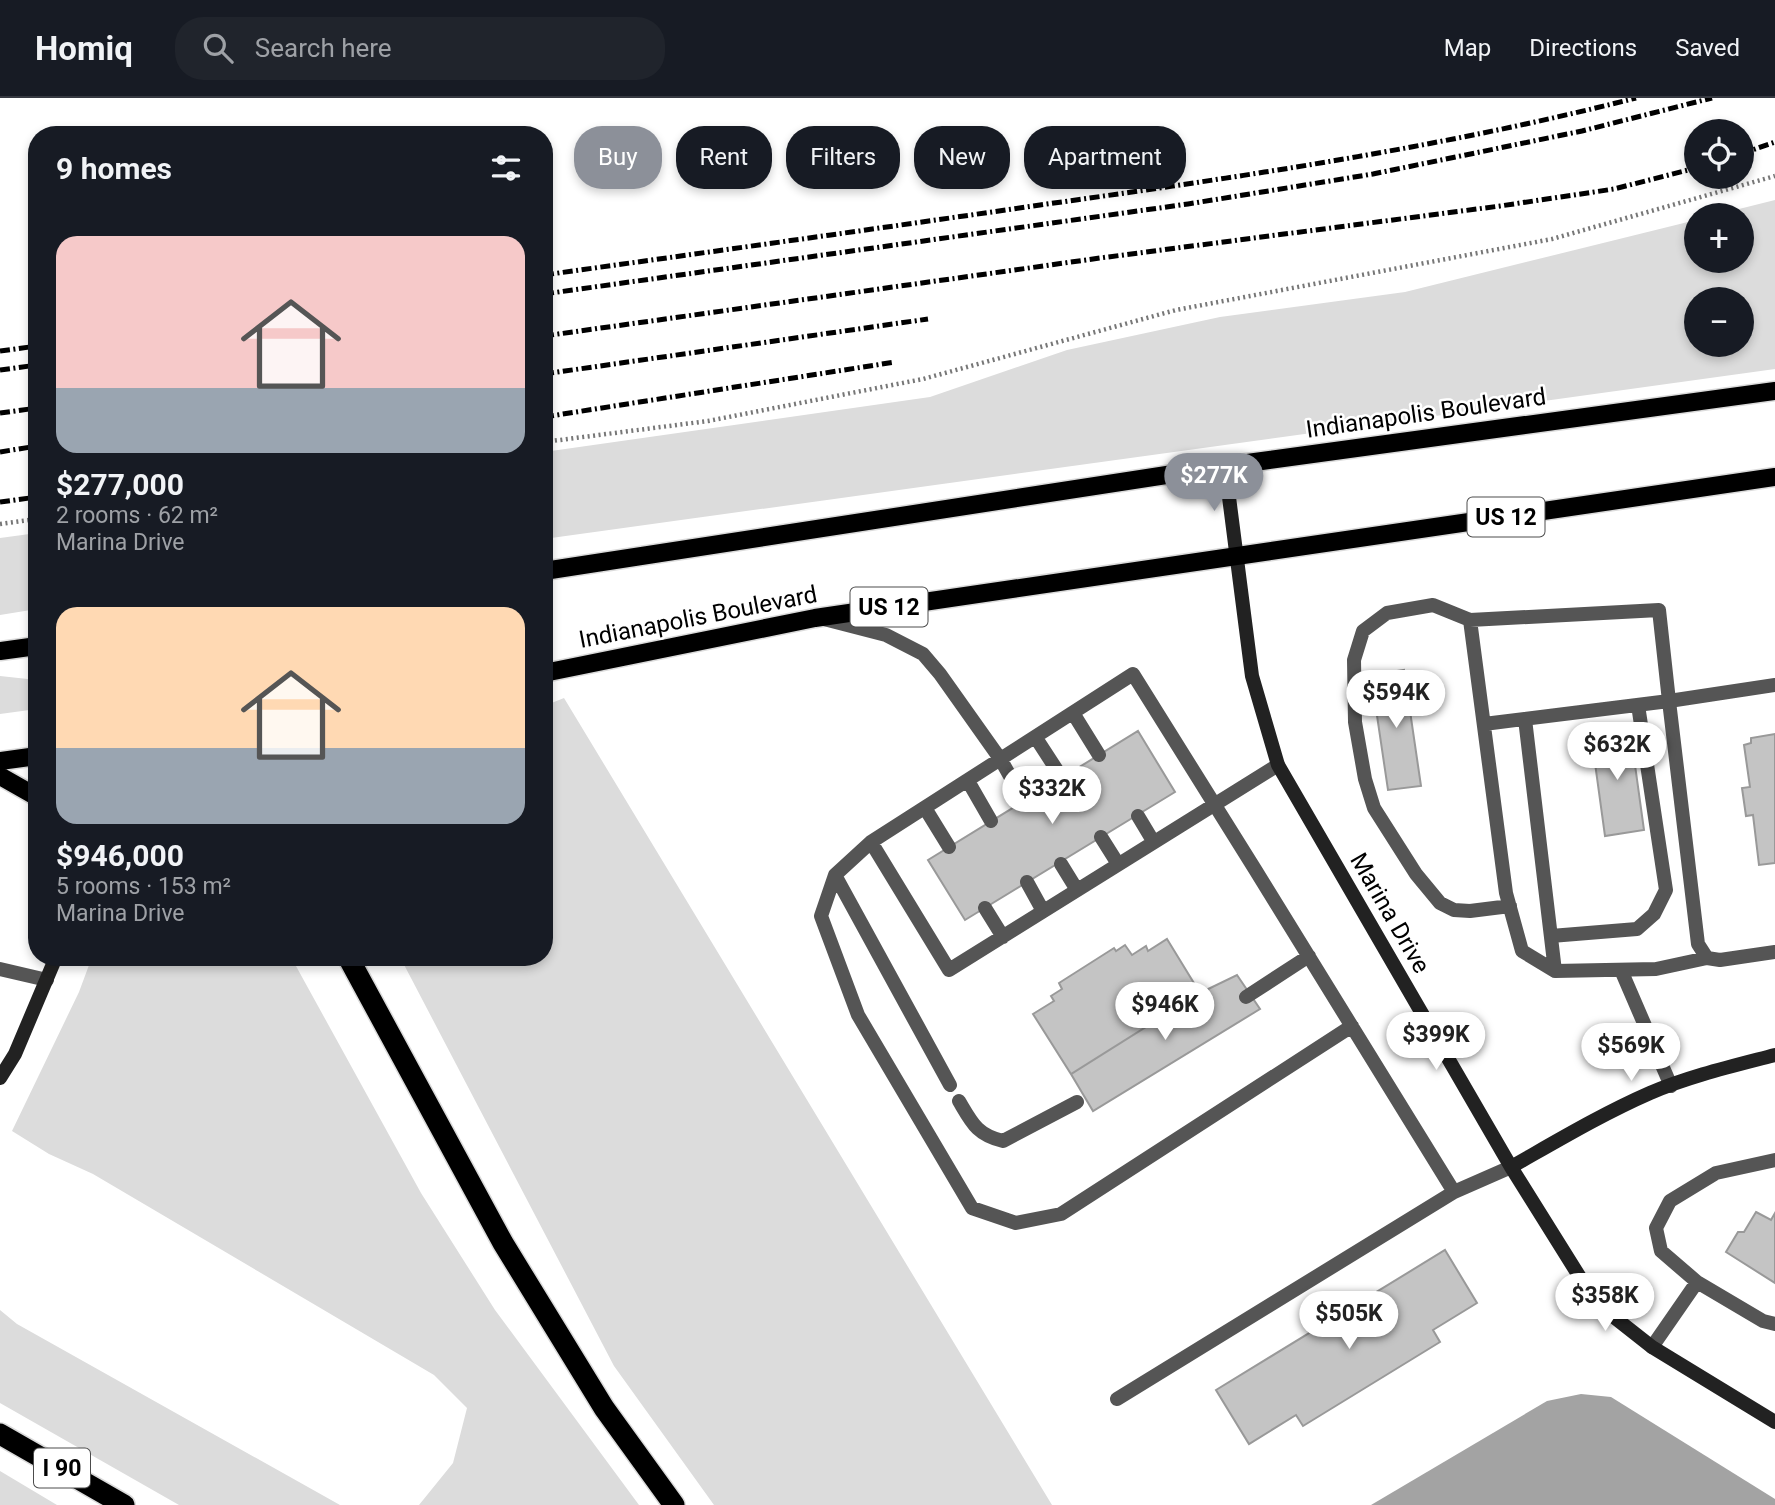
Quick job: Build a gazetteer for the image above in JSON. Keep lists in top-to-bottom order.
{
  "streets": {
    "highway": ["I 90"],
    "main road": ["Indianapolis Boulevard", "US 12"],
    "street": ["Marina Drive"]
  },
  "crossings": [
    ["Indianapolis Boulevard", "Marina Drive"]
  ],
  "page": {
    "header": "Homiq",
    "search": "Search here",
    "nav": ["Map", "Directions", "Saved"],
    "map_buttons": ["+", "−"],
    "chip": [
      "Buy",
      "Rent",
      "Filters",
      "New",
      "Apartment"
    ],
    "heading": "9 homes",
    "list": [
      {
        "name": "$277,000",
        "note": "2 rooms · 62 m² · Marina Drive"
      },
      {
        "name": "$946,000",
        "note": "5 rooms · 153 m² · Marina Drive"
      }
    ],
    "price": [
      "$277K",
      "$594K",
      "$632K",
      "$332K",
      "$946K",
      "$399K",
      "$569K",
      "$358K",
      "$505K"
    ]
  }
}
